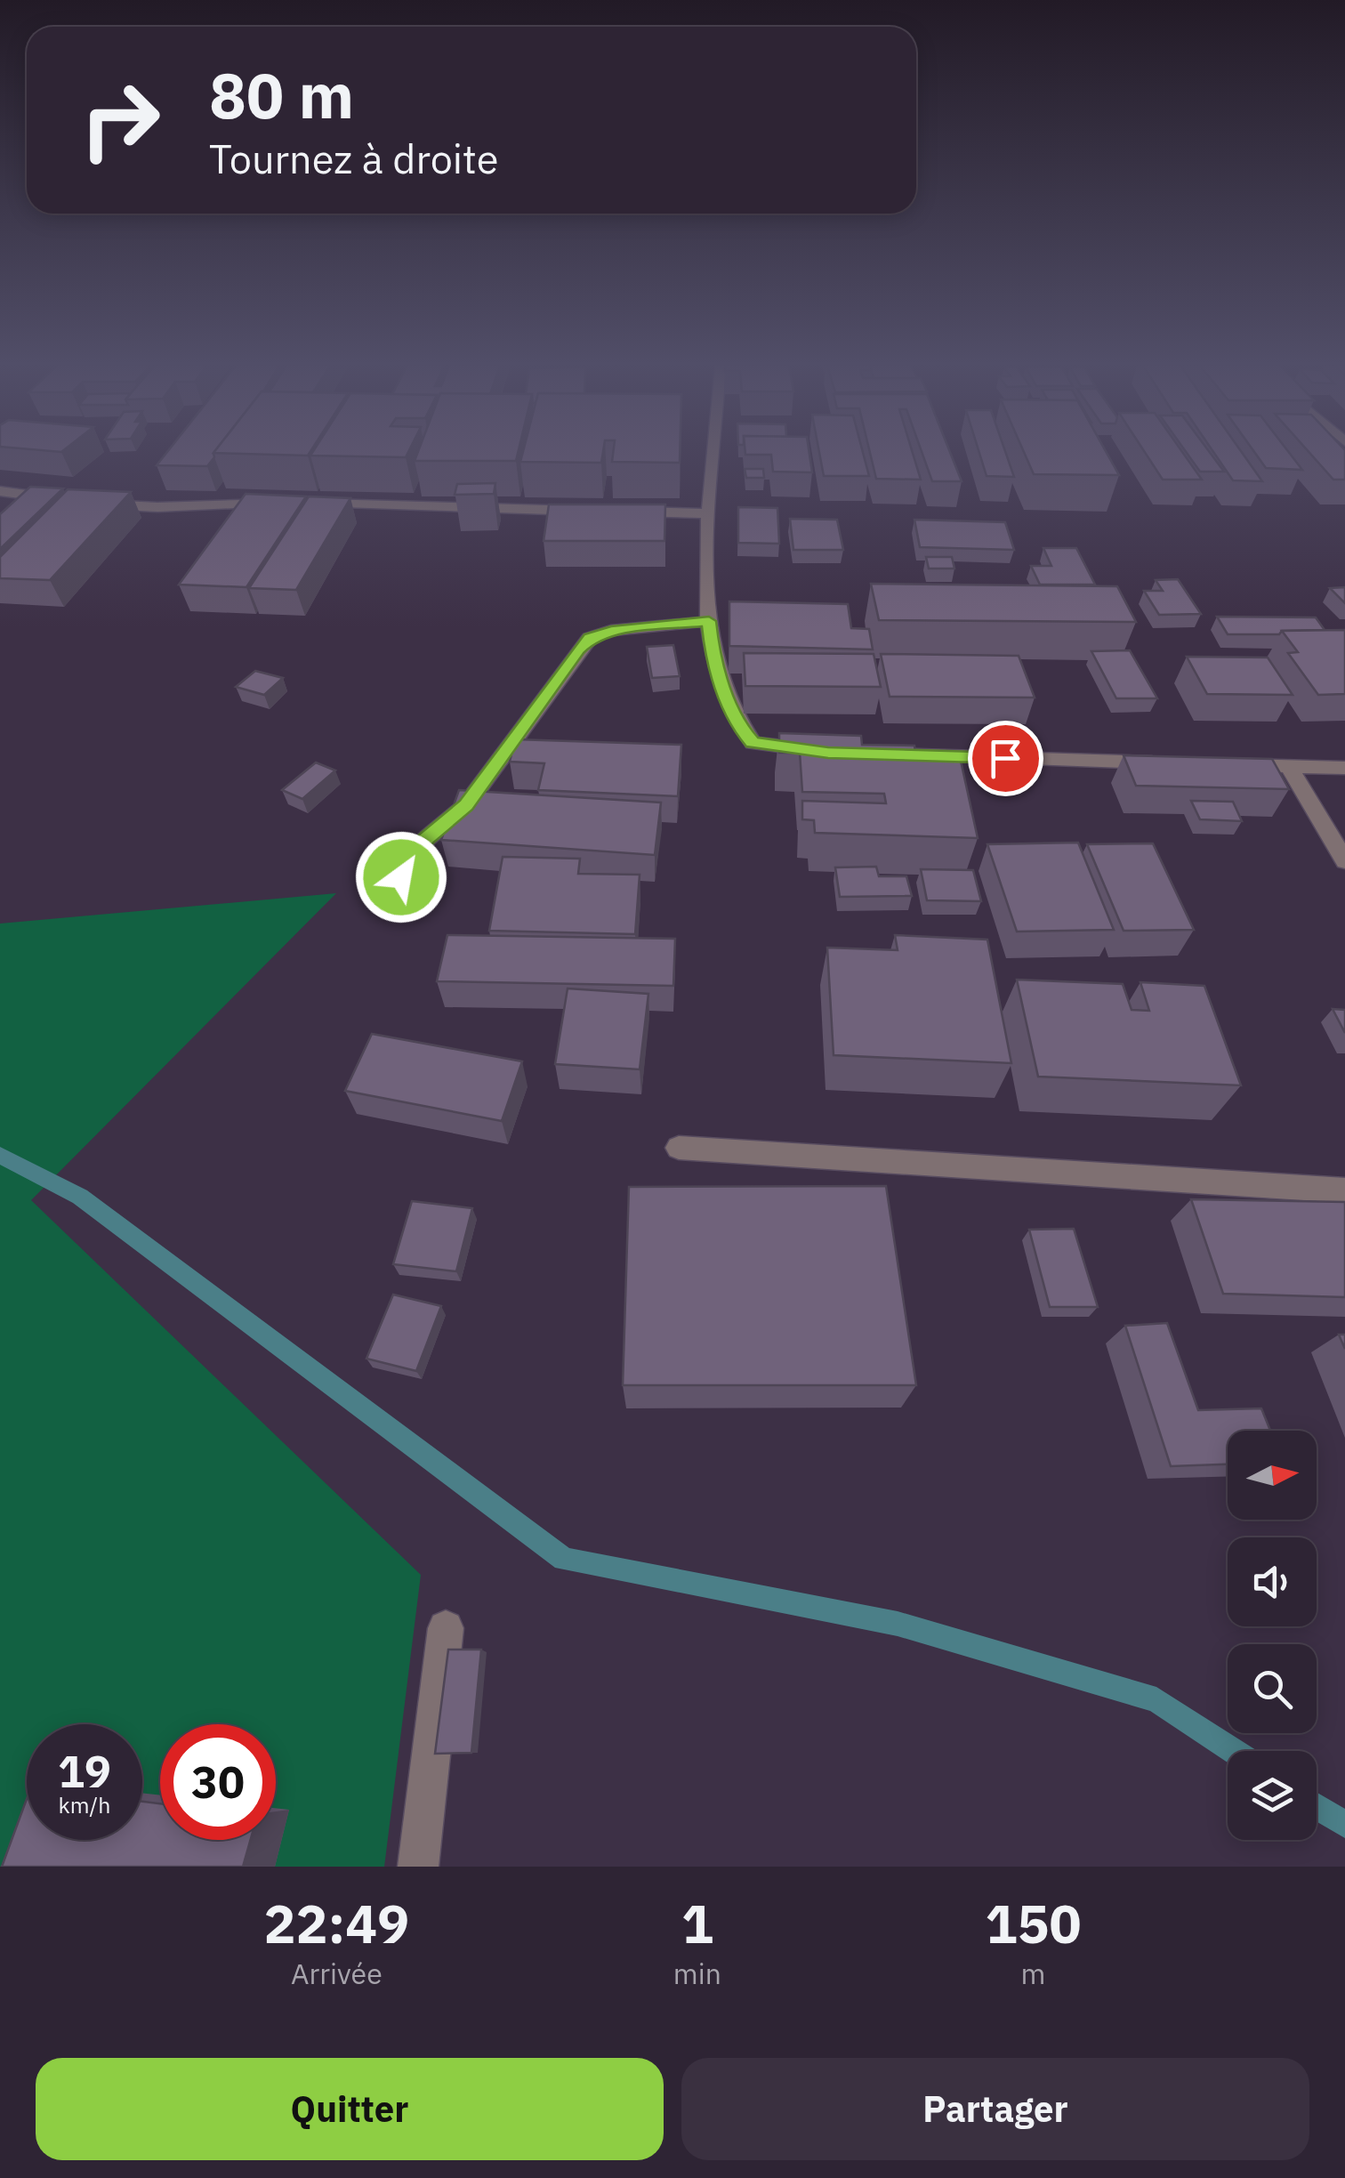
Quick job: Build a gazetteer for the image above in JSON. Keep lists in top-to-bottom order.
{
  "north": "right",
  "page": {
    "turn": ["80 m", "Tournez à droite"],
    "speed": "19 km/h",
    "limit": "30",
    "eta": [
      "22:49",
      "Arrivée",
      "1",
      "min",
      "150",
      "m"
    ],
    "buttons": ["Quitter", "Partager"]
  }
}
